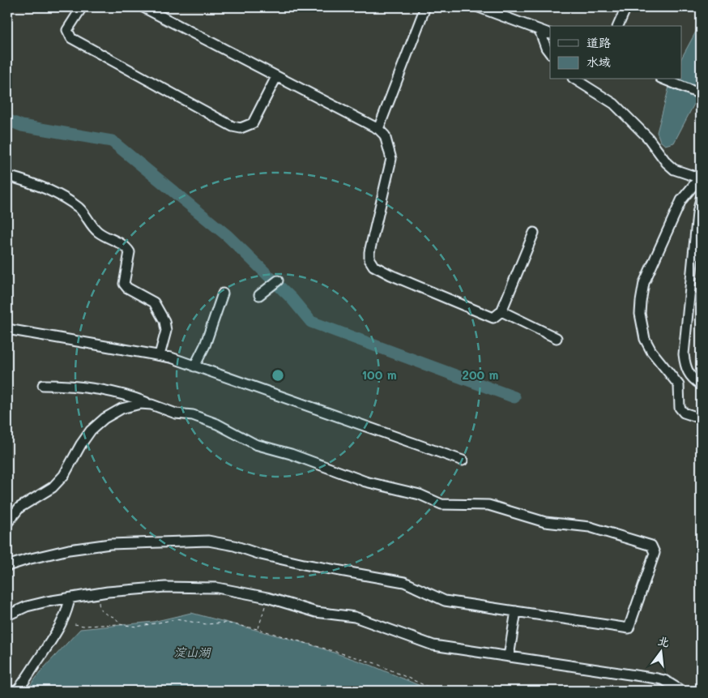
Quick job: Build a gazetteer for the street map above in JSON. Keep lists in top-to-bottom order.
{
  "water": ["淀山湖"],
  "legend": ["道路", "水域"],
  "north": "top",
  "rings": ["100 m", "200 m"]
}
